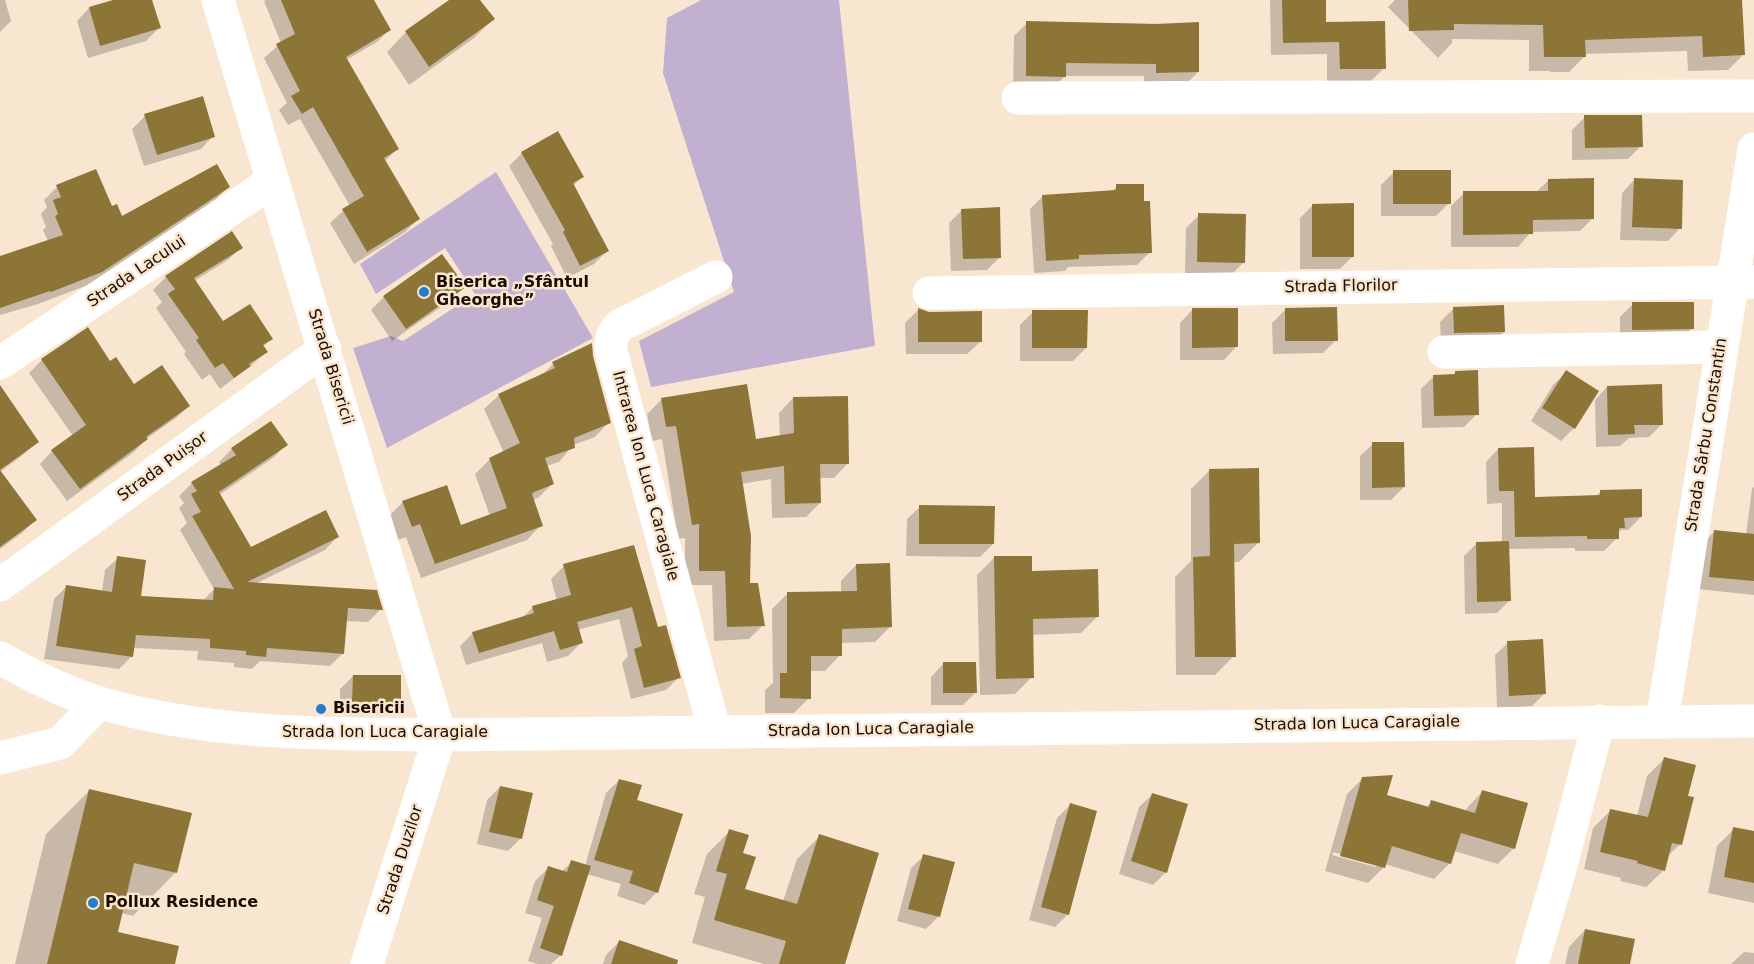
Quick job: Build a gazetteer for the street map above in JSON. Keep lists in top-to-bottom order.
{
  "streets": {
    "street": [
      "Strada Lacului",
      "Strada Florilor",
      "Strada Bisericii",
      "Strada Sârbu Constantin",
      "Strada Puișor",
      "Intrarea Ion Luca Caragiale",
      "Strada Ion Luca Caragiale",
      "Strada Duzilor"
    ]
  },
  "crossings": [
    ["Strada Lacului", "Strada Bisericii"],
    ["Strada Florilor", "Strada Sârbu Constantin"],
    ["Strada Bisericii", "Strada Puișor"],
    ["Strada Bisericii", "Strada Ion Luca Caragiale"],
    ["Strada Bisericii", "Strada Duzilor"],
    ["Strada Sârbu Constantin", "Strada Ion Luca Caragiale"],
    ["Intrarea Ion Luca Caragiale", "Strada Ion Luca Caragiale"],
    ["Strada Ion Luca Caragiale", "Strada Duzilor"]
  ],
  "places": ["Biserica „Sfântul Gheorghe”", "Bisericii", "Pollux Residence"]
}
